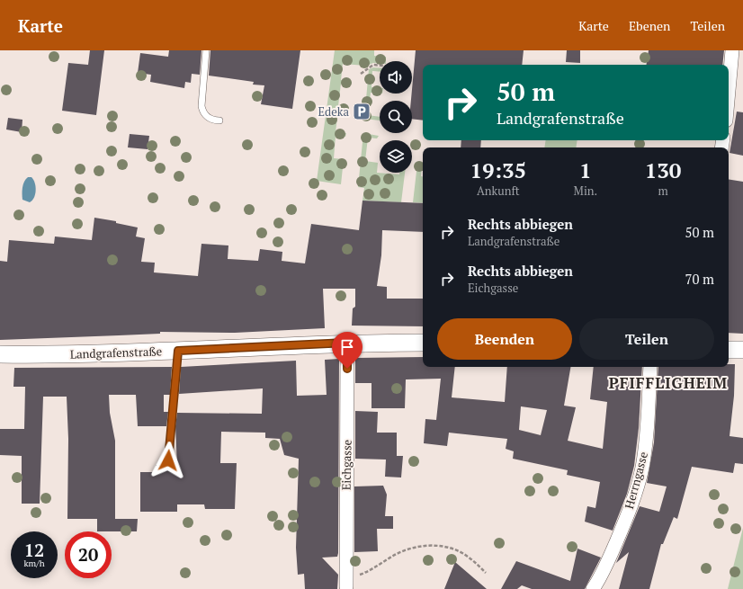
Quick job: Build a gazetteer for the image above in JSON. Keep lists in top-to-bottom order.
{
  "streets": {
    "street": ["Landgrafenstraße", "Eichgasse", "Herrngasse"]
  },
  "crossings": [
    ["Landgrafenstraße", "Eichgasse"]
  ],
  "districts": ["PFIFFLIGHEIM"],
  "places": {
    "parking": ["Edeka"]
  },
  "page": {
    "header": "Karte",
    "nav": ["Karte", "Ebenen", "Teilen"],
    "turn": ["50 m", "Landgrafenstraße"],
    "eta": [
      "19:35",
      "Ankunft",
      "1",
      "Min.",
      "130",
      "m"
    ],
    "list": [
      {
        "name": "Rechts abbiegen",
        "note": "Landgrafenstraße",
        "value": "50 m"
      },
      {
        "name": "Rechts abbiegen",
        "note": "Eichgasse",
        "value": "70 m"
      }
    ],
    "buttons": ["Beenden", "Teilen"],
    "speed": "12 km/h",
    "limit": "20"
  }
}
